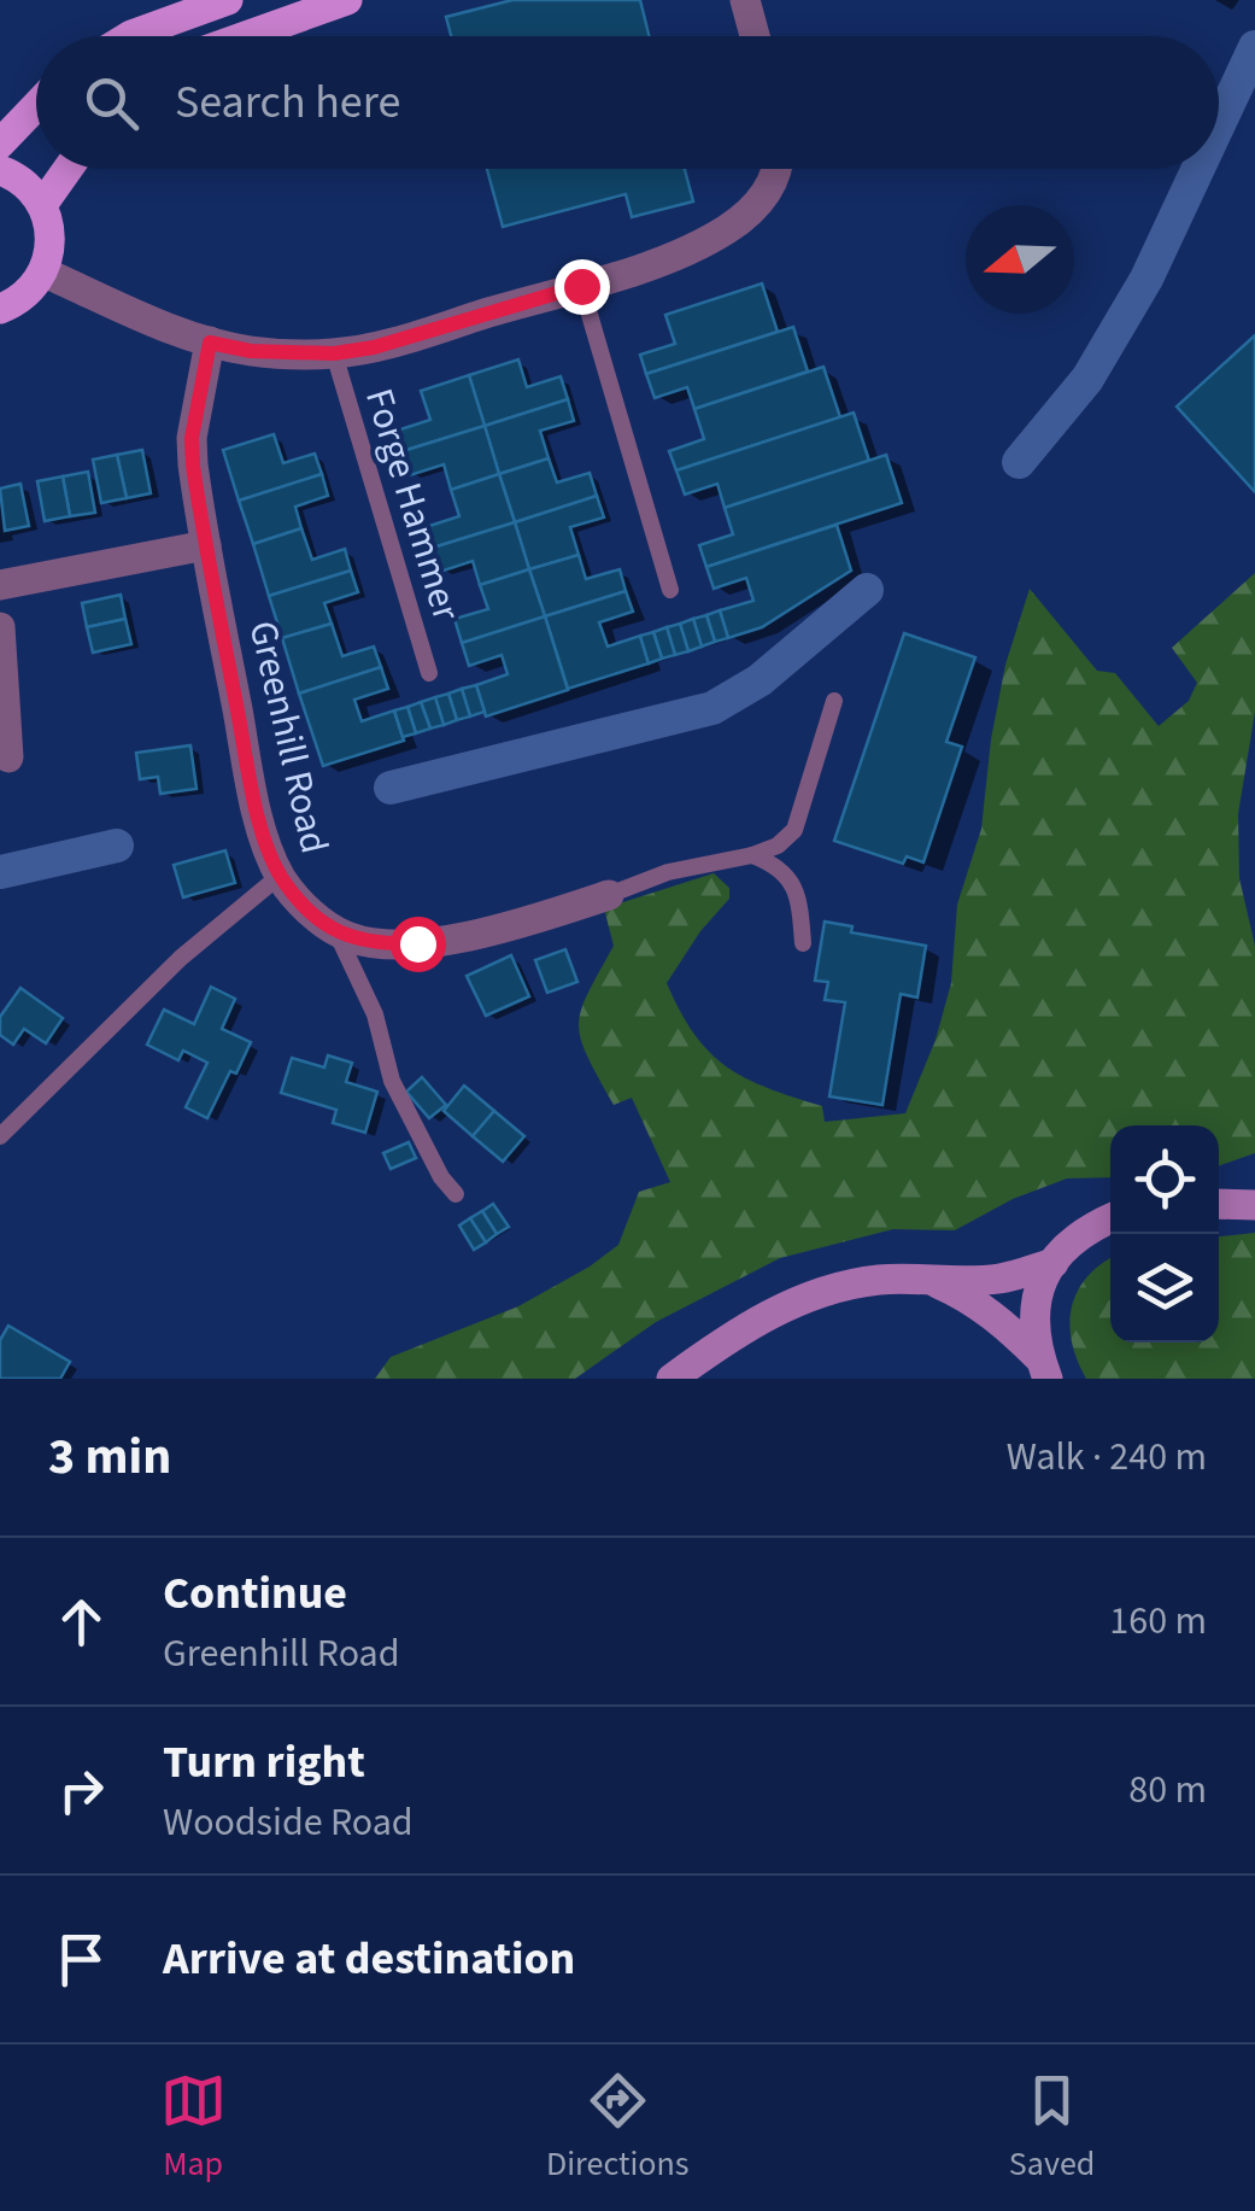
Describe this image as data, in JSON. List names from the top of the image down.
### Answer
{
  "streets": {
    "street": ["Greenhill Road"],
    "lane": ["Forge Hammer"]
  },
  "north": "left",
  "page": {
    "search": "Search here",
    "heading": ["3 min", "Walk · 240 m"],
    "list": [
      ["Continue", "Greenhill Road", "160 m"],
      ["Turn right", "Woodside Road", "80 m"],
      "Arrive at destination"
    ],
    "nav": ["Map", "Directions", "Saved"]
  }
}
